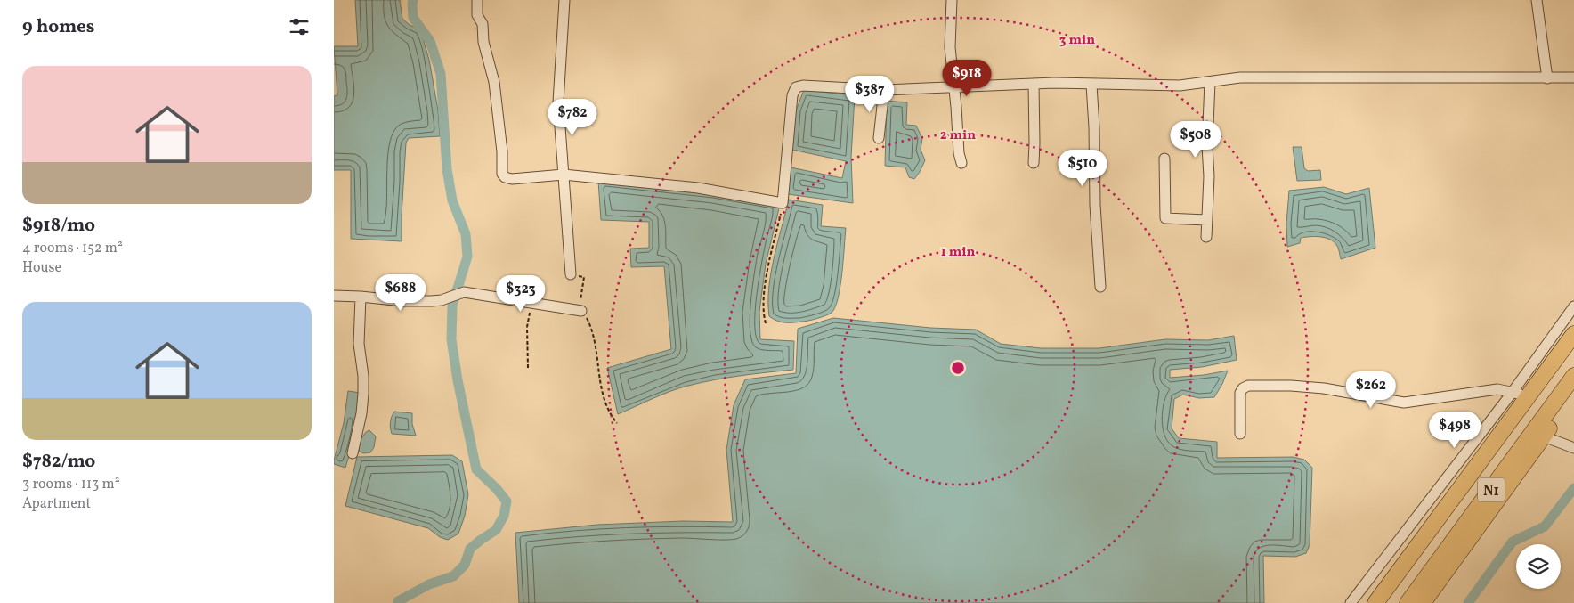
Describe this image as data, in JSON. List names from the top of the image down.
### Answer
{
  "streets": {
    "highway": ["N1"]
  },
  "page": {
    "heading": "9 homes",
    "list": [
      {
        "name": "$918/mo",
        "note": "4 rooms · 152 m² · House"
      },
      {
        "name": "$782/mo",
        "note": "3 rooms · 113 m² · Apartment"
      }
    ],
    "price": [
      "$918",
      "$387",
      "$782",
      "$508",
      "$510",
      "$688",
      "$323",
      "$262",
      "$498"
    ]
  },
  "rings": ["3 min", "2 min", "1 min"]
}
